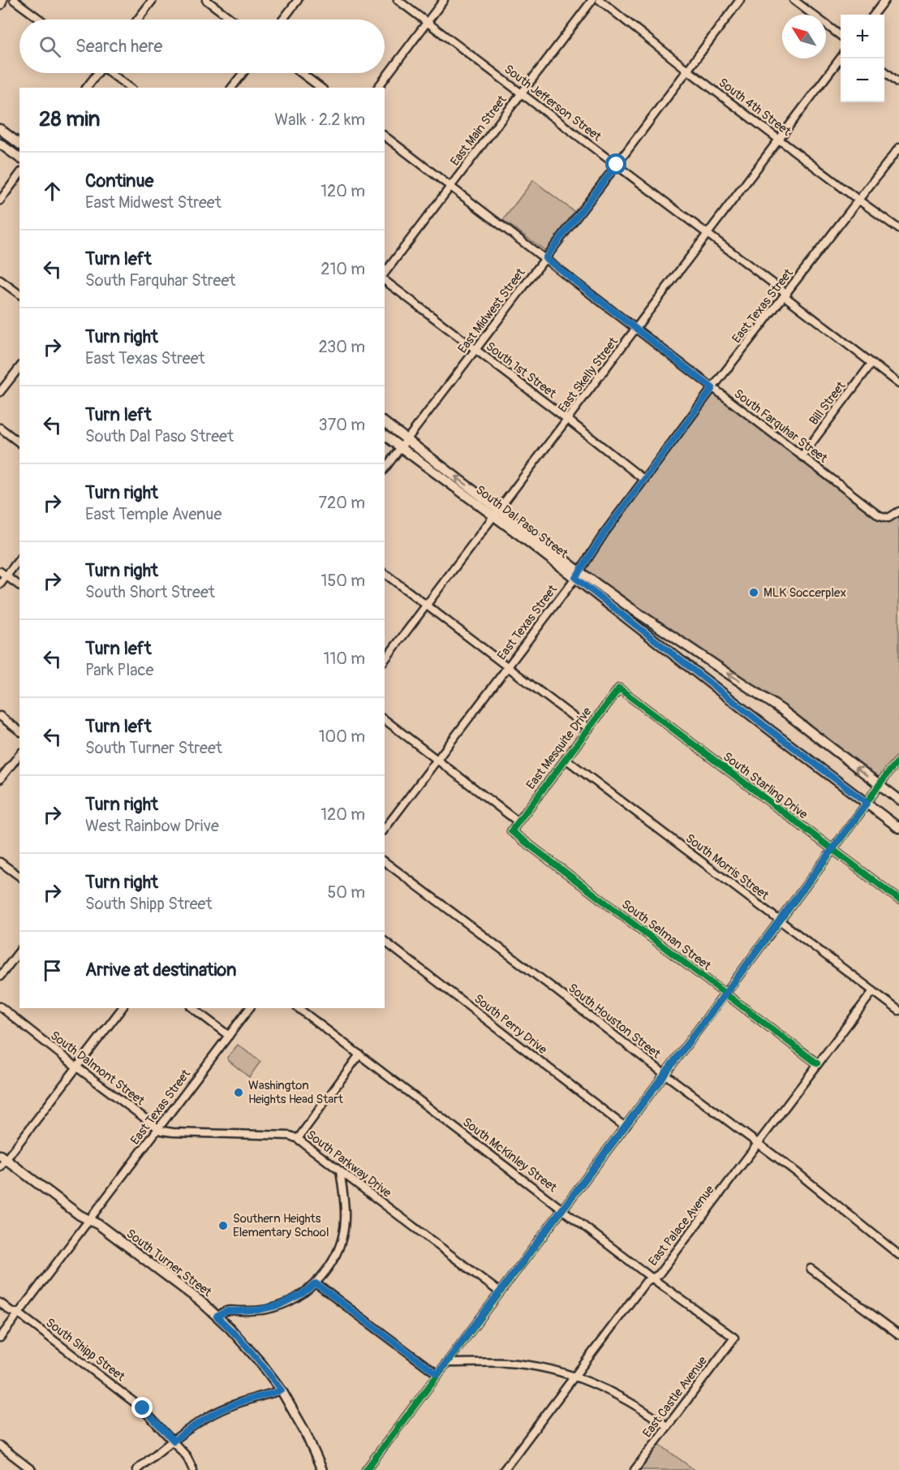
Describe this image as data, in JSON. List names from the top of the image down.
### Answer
{
  "streets": {
    "main road": ["South Dal Paso Street", "South Turner Street"],
    "street": [
      "South Jefferson Street",
      "South 4th Street",
      "East Main Street",
      "East Texas Street",
      "East Midwest Street",
      "South 1st Street",
      "East Skelly Street",
      "Bill Street",
      "South Farquhar Street",
      "East Mesquite Drive",
      "South Starling Drive",
      "South Morris Street",
      "South Selman Street",
      "South Houston Street",
      "South Perry Drive",
      "South Dalmont Street",
      "South McKinley Street",
      "South Parkway Drive",
      "East Palace Avenue",
      "South Shipp Street",
      "East Castle Avenue"
    ]
  },
  "crossings": [
    ["South Jefferson Street", "East Main Street"],
    ["South Jefferson Street", "East Texas Street"],
    ["South Jefferson Street", "East Midwest Street"],
    ["South Jefferson Street", "East Skelly Street"],
    ["South Jefferson Street", "Bill Street"],
    ["South 4th Street", "East Texas Street"],
    ["South 4th Street", "East Midwest Street"],
    ["South 4th Street", "East Skelly Street"],
    ["East Main Street", "South Farquhar Street"],
    ["East Texas Street", "South 1st Street"],
    ["East Texas Street", "South Farquhar Street"],
    ["East Texas Street", "South Dal Paso Street"],
    ["East Texas Street", "South Dalmont Street"],
    ["East Texas Street", "South Parkway Drive"],
    ["East Texas Street", "South Turner Street"],
    ["East Texas Street", "South Shipp Street"],
    ["East Midwest Street", "South 1st Street"],
    ["East Midwest Street", "South Farquhar Street"],
    ["East Midwest Street", "South Dal Paso Street"],
    ["South 1st Street", "East Skelly Street"],
    ["East Skelly Street", "South Farquhar Street"],
    ["East Skelly Street", "South Dal Paso Street"],
    ["Bill Street", "South Farquhar Street"],
    ["East Mesquite Drive", "South Starling Drive"],
    ["East Mesquite Drive", "South Morris Street"],
    ["East Mesquite Drive", "South Selman Street"],
    ["South Morris Street", "East Palace Avenue"],
    ["South Selman Street", "East Palace Avenue"],
    ["South Houston Street", "East Palace Avenue"],
    ["South Dalmont Street", "South Parkway Drive"],
    ["South McKinley Street", "East Palace Avenue"],
    ["South McKinley Street", "East Castle Avenue"]
  ],
  "places": ["MLK Soccerplex", "Washington Heights Head Start", "Southern Heights Elementary School"],
  "north": "top left",
  "page": {
    "map_buttons": ["+", "−"],
    "search": "Search here",
    "heading": ["28 min", "Walk · 2.2 km"],
    "list": [
      ["Continue", "East Midwest Street", "120 m"],
      ["Turn left", "South Farquhar Street", "210 m"],
      ["Turn right", "East Texas Street", "230 m"],
      ["Turn left", "South Dal Paso Street", "370 m"],
      ["Turn right", "East Temple Avenue", "720 m"],
      ["Turn right", "South Short Street", "150 m"],
      ["Turn left", "Park Place", "110 m"],
      ["Turn left", "South Turner Street", "100 m"],
      ["Turn right", "West Rainbow Drive", "120 m"],
      ["Turn right", "South Shipp Street", "50 m"],
      "Arrive at destination"
    ]
  }
}
